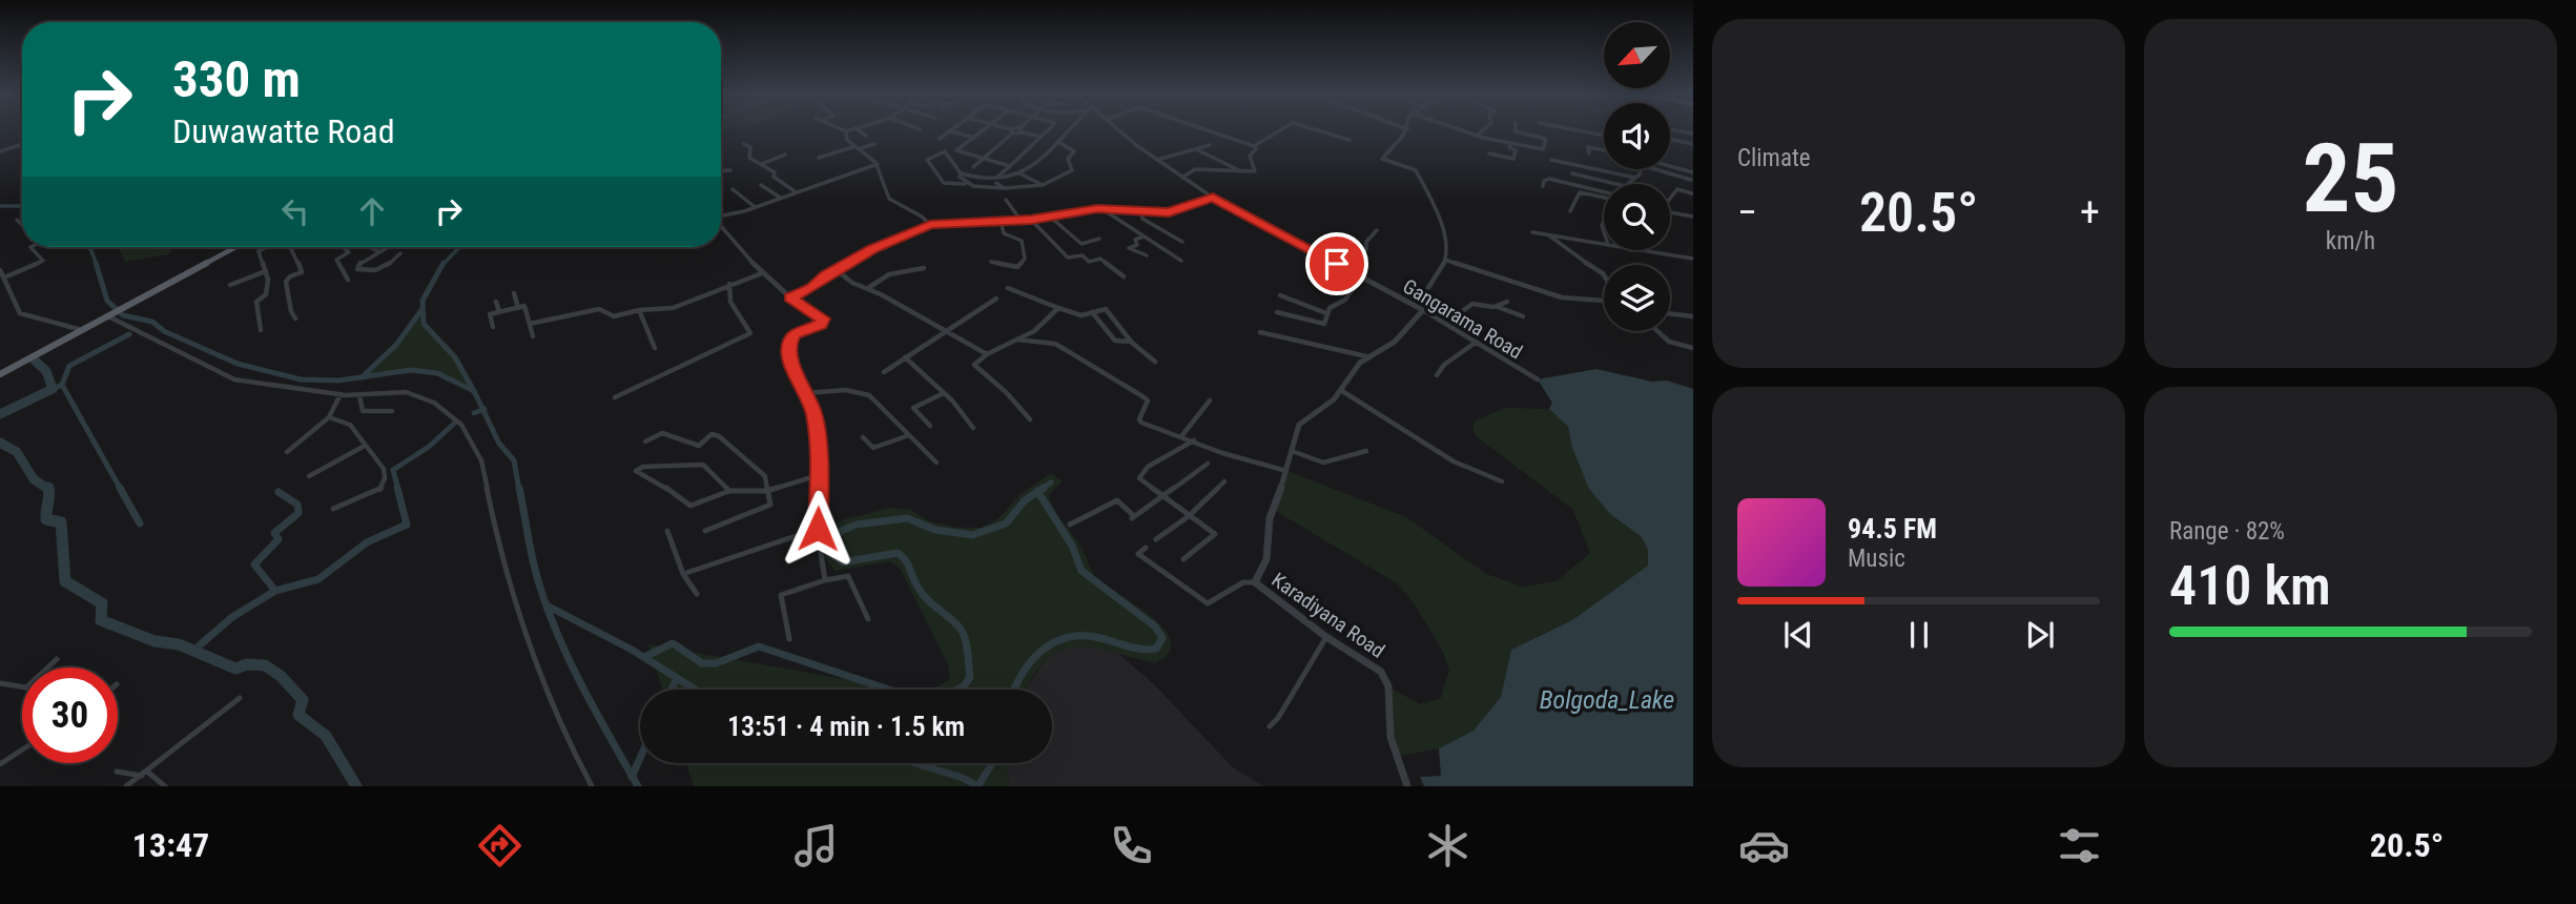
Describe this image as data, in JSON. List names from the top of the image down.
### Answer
{
  "streets": {
    "street": ["Gangarama Road", "Karadiyana Road"]
  },
  "crossings": [
    ["Gangarama Road", "Karadiyana Road"]
  ],
  "water": ["Bolgoda_Lake"],
  "north": "bottom left",
  "page": {
    "tile": [
      "Climate",
      ["25", "km/h"],
      ["Range · 82%", "410 km"]
    ],
    "turn": ["330 m", "Duwawatte Road"],
    "heat": ["−", "20.5°", "+"],
    "song": ["94.5 FM", "Music"],
    "limit": "30",
    "trip": "13:51 · 4 min · 1.5 km",
    "tabs": ["13:47", "20.5°"]
  }
}
